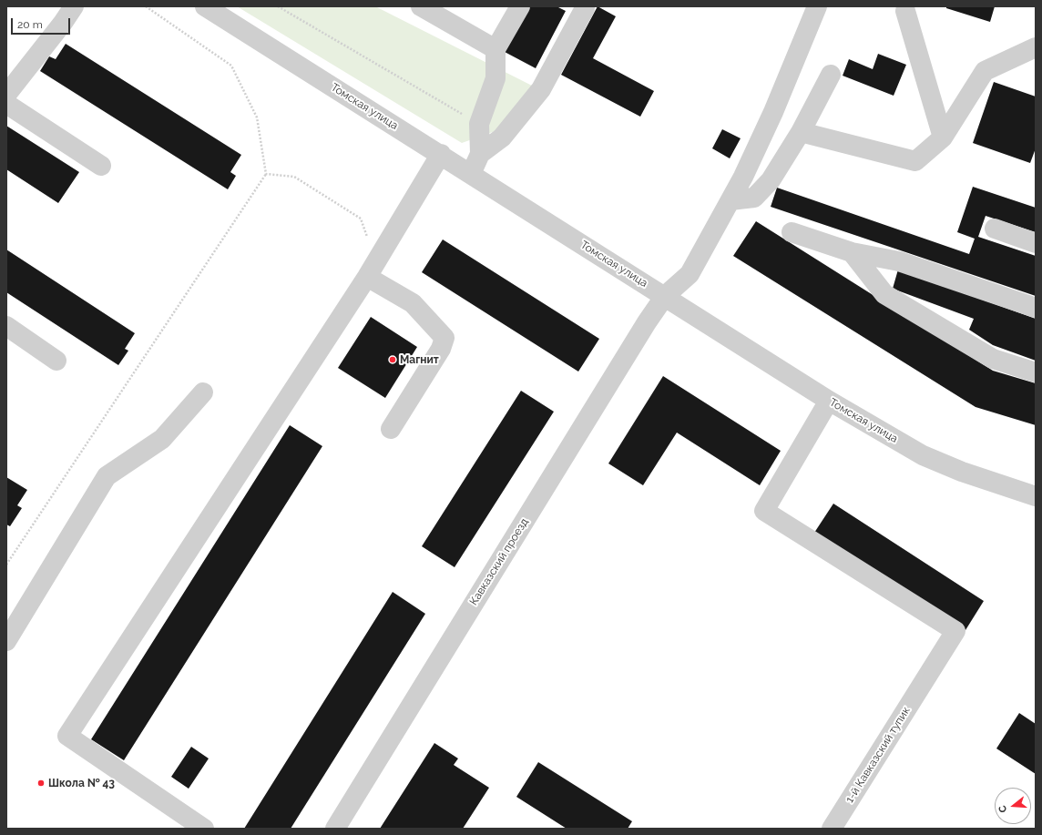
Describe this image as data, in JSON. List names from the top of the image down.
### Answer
{
  "streets": {
    "street": ["Томская улица", "Кавказский проезд", "1-й Кавказский тупик"]
  },
  "crossings": [
    ["Томская улица", "Кавказский проезд"],
    ["Томская улица", "1-й Кавказский тупик"]
  ],
  "places": ["Магнит", "Школа № 43"],
  "scale_bar": "20 m",
  "north": "left"
}
